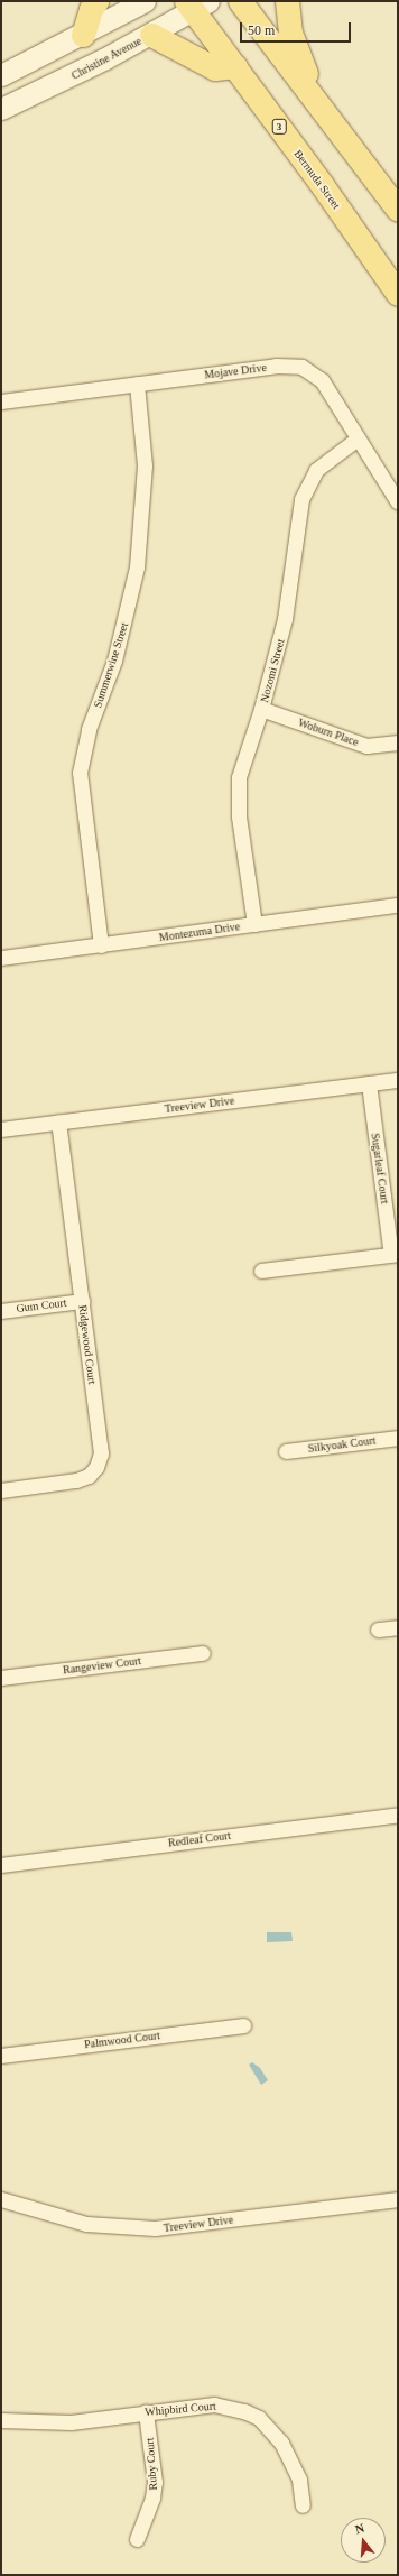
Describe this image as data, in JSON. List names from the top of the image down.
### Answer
{
  "streets": {
    "main road": ["Christine Avenue", "3", "Bermuda Street"],
    "street": [
      "Mojave Drive",
      "Summerwine Street",
      "Nozomi Street",
      "Woburn Place",
      "Montezuma Drive",
      "Treeview Drive",
      "Sugarleaf Court",
      "Gum Court",
      "Ridgewood Court",
      "Silkyoak Court",
      "Rangeview Court",
      "Redleaf Court",
      "Palmwood Court",
      "Whipbird Court",
      "Ruby Court"
    ]
  },
  "crossings": [
    ["Christine Avenue", "Bermuda Street"],
    ["Mojave Drive", "Summerwine Street"],
    ["Mojave Drive", "Nozomi Street"],
    ["Summerwine Street", "Montezuma Drive"],
    ["Nozomi Street", "Woburn Place"],
    ["Nozomi Street", "Montezuma Drive"],
    ["Treeview Drive", "Sugarleaf Court"],
    ["Treeview Drive", "Ridgewood Court"],
    ["Gum Court", "Ridgewood Court"],
    ["Whipbird Court", "Ruby Court"]
  ],
  "scale_bar": "50 m",
  "north": "top"
}
